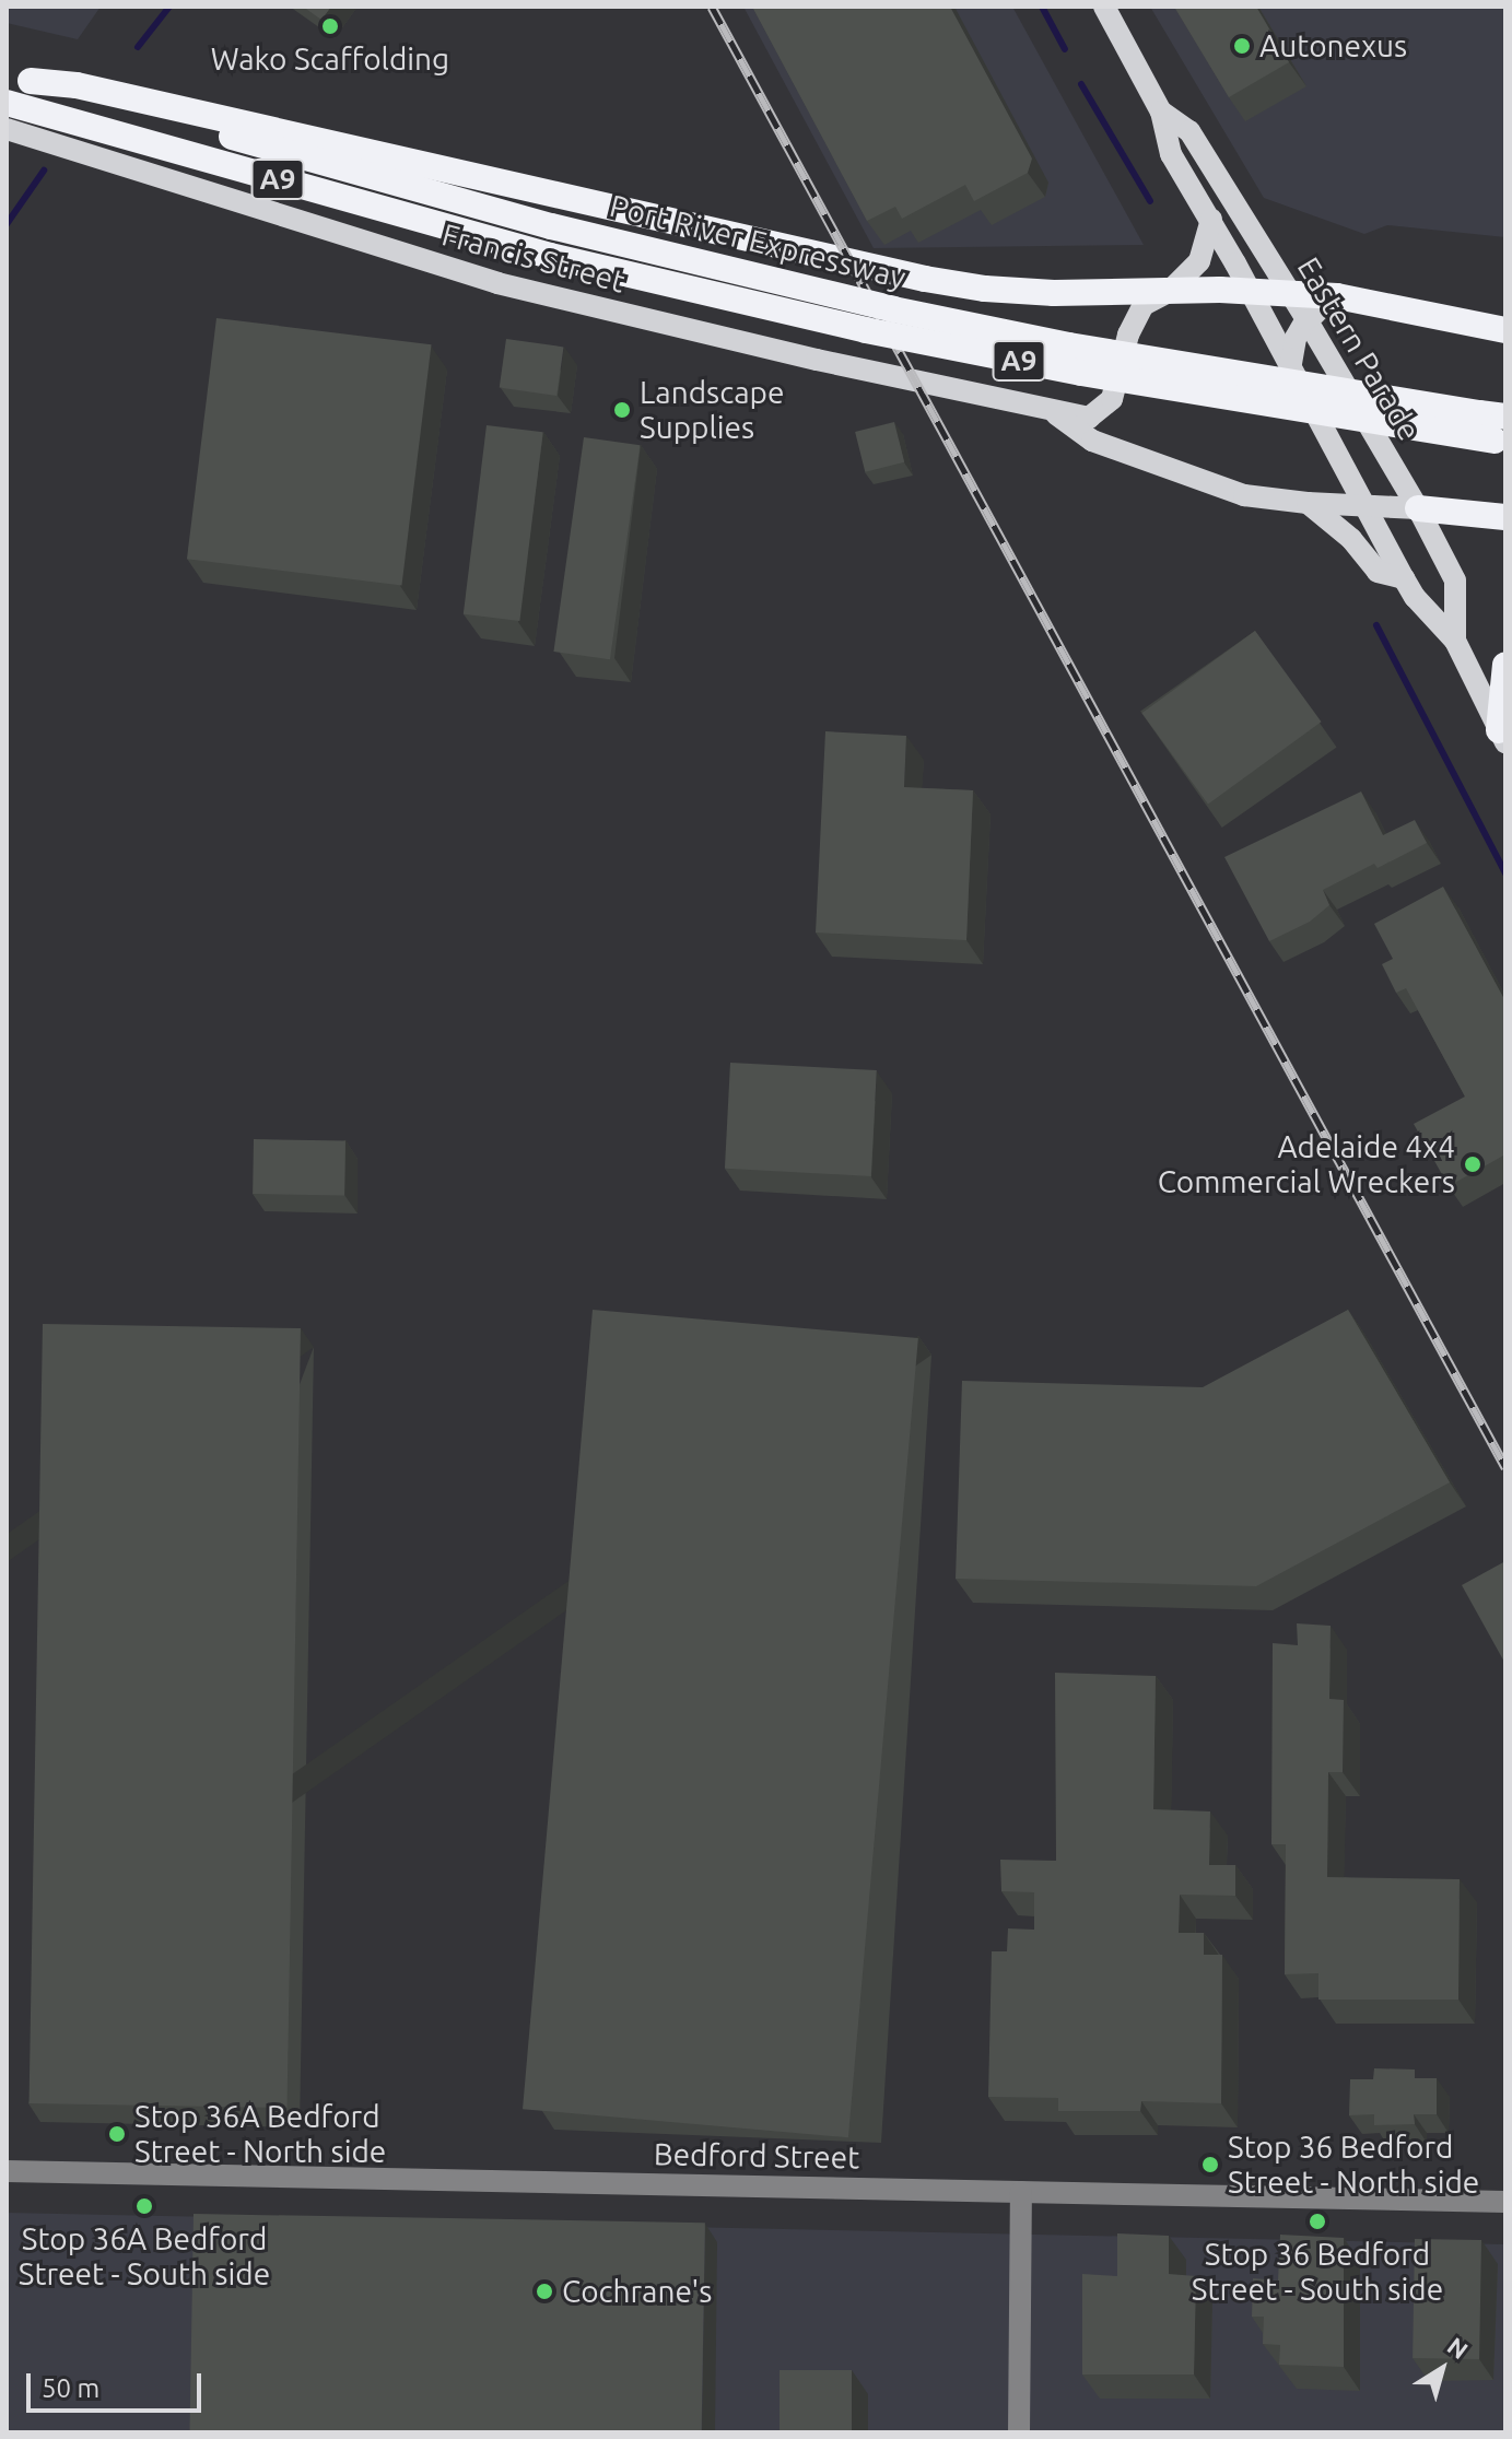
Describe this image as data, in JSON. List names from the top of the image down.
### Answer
{
  "streets": {
    "highway": ["A9", "Port River Expressway"],
    "main road": ["Francis Street", "Eastern Parade"],
    "street": ["Bedford Street"]
  },
  "places": [
    "Wako Scaffolding",
    "Autonexus",
    "Landscape Supplies",
    "Adelaide 4x4 Commercial Wreckers",
    "Stop 36A Bedford Street - North side",
    "Stop 36 Bedford Street - North side",
    "Stop 36A Bedford Street - South side",
    "Stop 36 Bedford Street - South side",
    "Cochrane's"
  ],
  "scale_bar": "50 m",
  "north": "top right"
}
